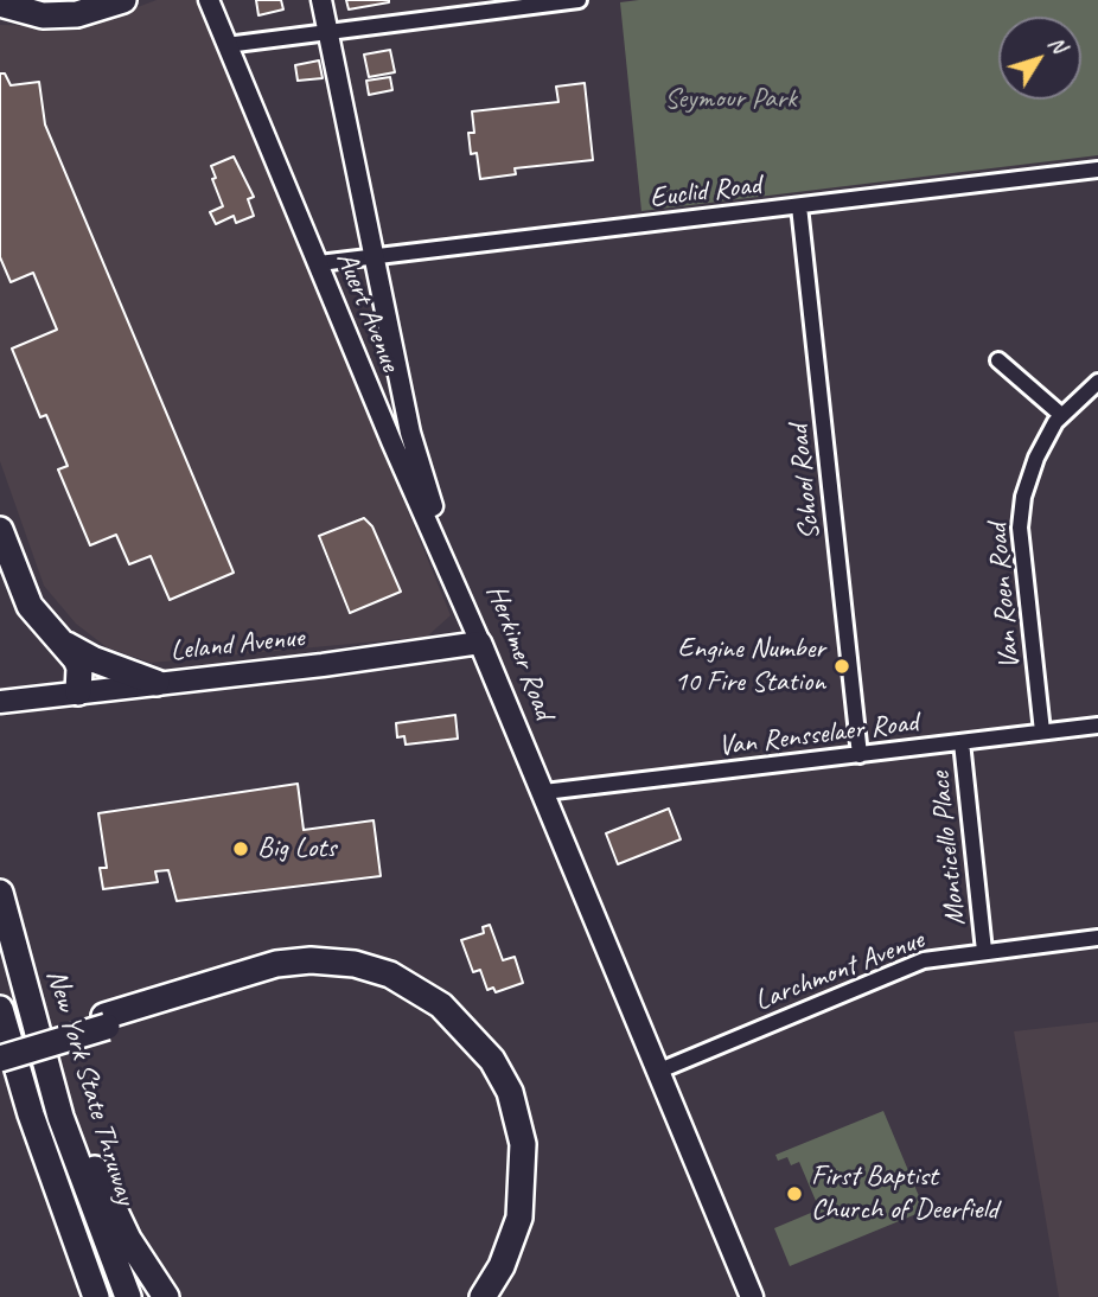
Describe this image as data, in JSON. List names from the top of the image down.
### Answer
{
  "streets": {
    "highway": ["New York State Thruway"],
    "main road": ["Auert Avenue", "Leland Avenue", "Herkimer Road"],
    "street": [
      "Euclid Road",
      "School Road",
      "Van Roen Road",
      "Van Rensselaer Road",
      "Monticello Place",
      "Larchmont Avenue"
    ]
  },
  "crossings": [
    ["Euclid Road", "Auert Avenue"],
    ["Euclid Road", "School Road"],
    ["Euclid Road", "Herkimer Road"],
    ["Auert Avenue", "Leland Avenue"],
    ["Auert Avenue", "Herkimer Road"],
    ["School Road", "Van Rensselaer Road"],
    ["Van Roen Road", "Van Rensselaer Road"],
    ["Leland Avenue", "Herkimer Road"],
    ["Herkimer Road", "Van Rensselaer Road"],
    ["Herkimer Road", "Larchmont Avenue"],
    ["Van Rensselaer Road", "Monticello Place"],
    ["Monticello Place", "Larchmont Avenue"]
  ],
  "parks": ["Seymour Park"],
  "places": ["Engine Number 10 Fire Station", "Big Lots", "First Baptist Church of Deerfield"],
  "north": "top right"
}
